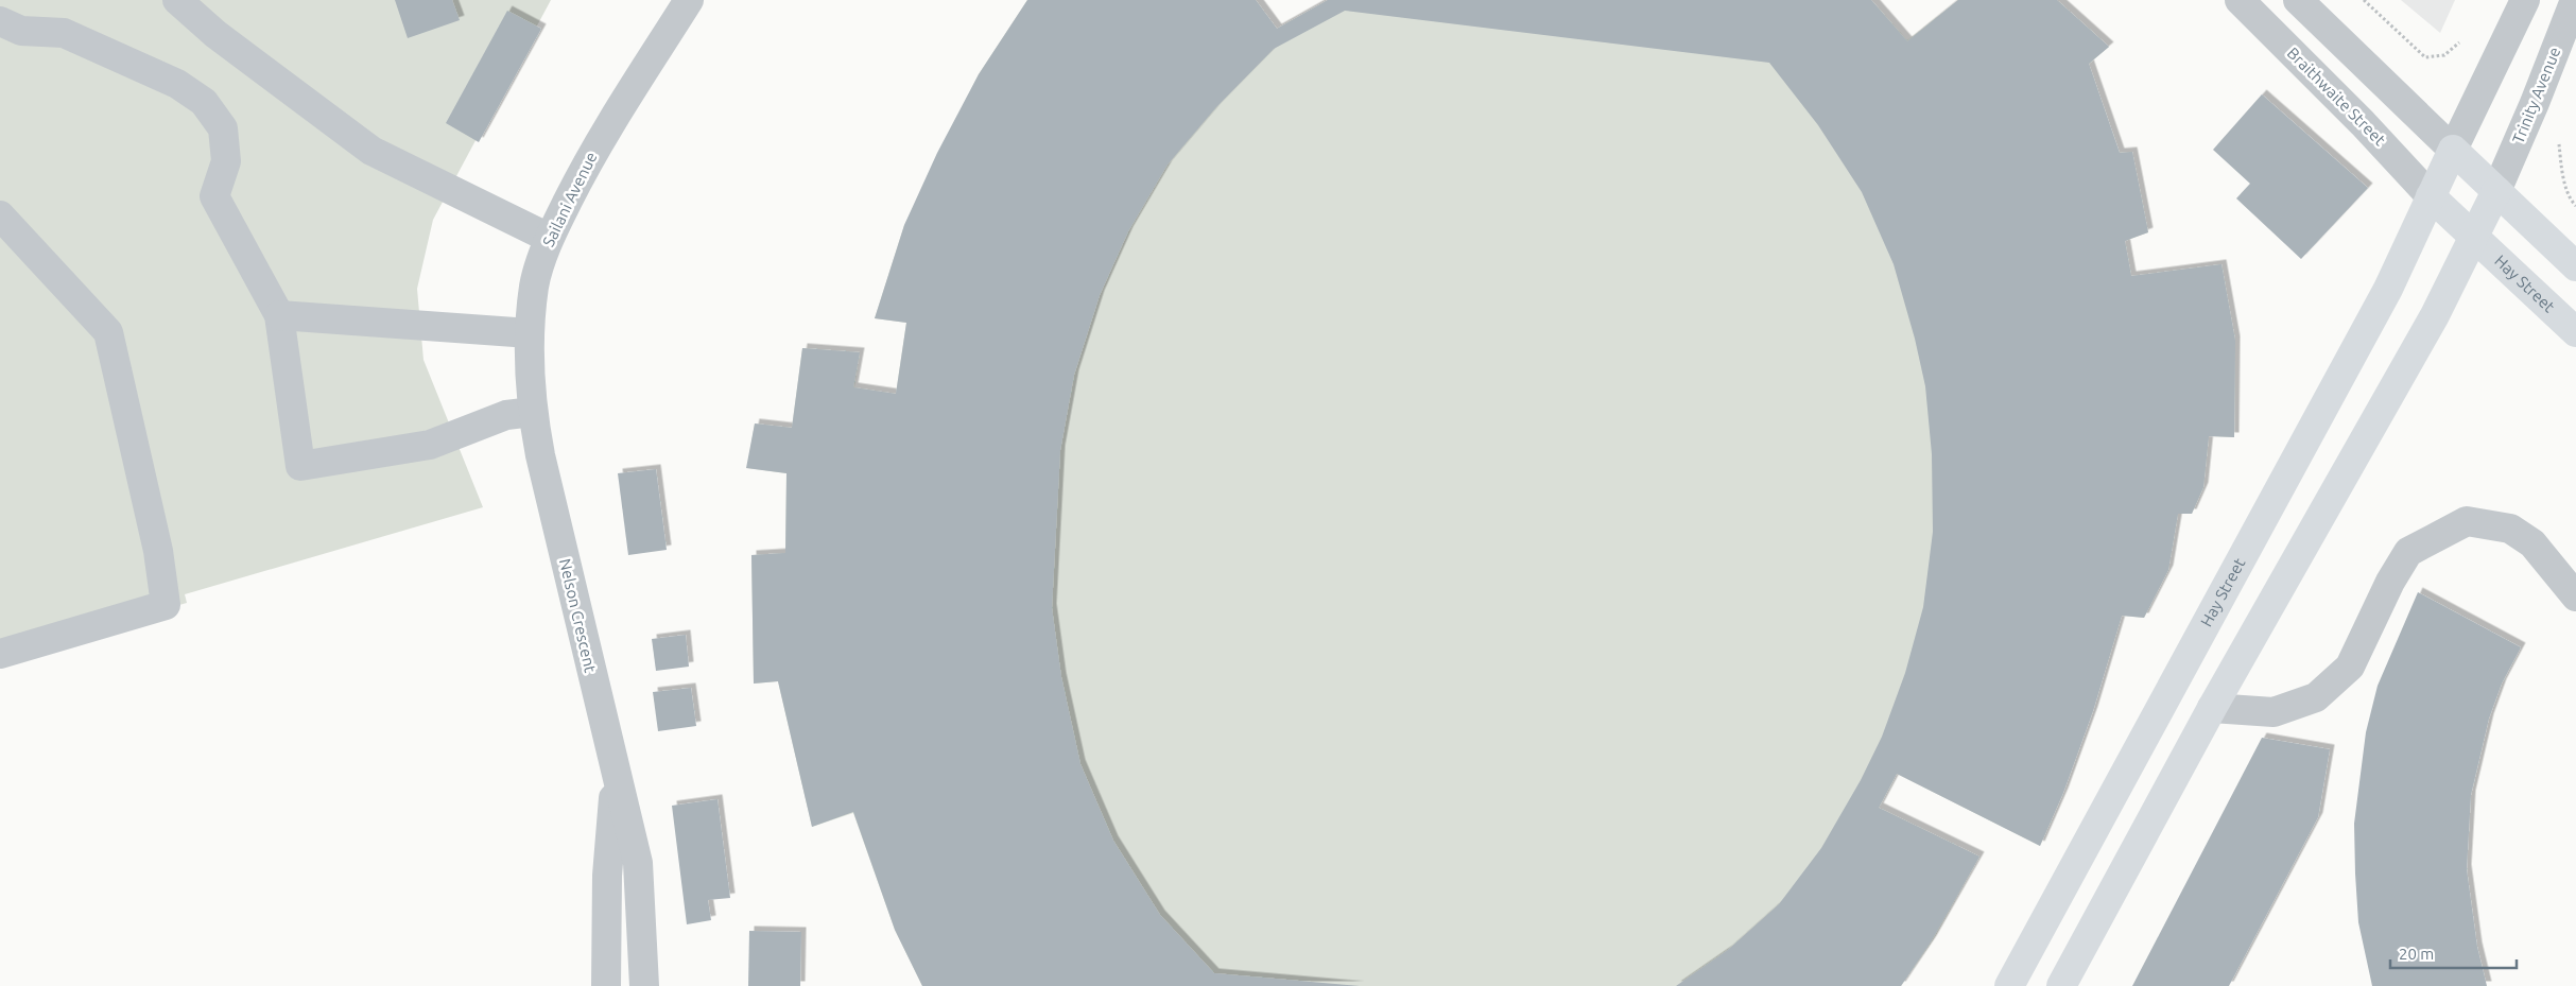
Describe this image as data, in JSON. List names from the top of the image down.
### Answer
{
  "streets": {
    "main road": ["Hay Street"],
    "street": [
      "Trinity Avenue",
      "Braithwaite Street",
      "Sailani Avenue",
      "Nelson Crescent"
    ]
  },
  "crossings": [
    ["Braithwaite Street", "Hay Street"],
    ["Sailani Avenue", "Nelson Crescent"]
  ],
  "scale_bar": "20 m"
}
